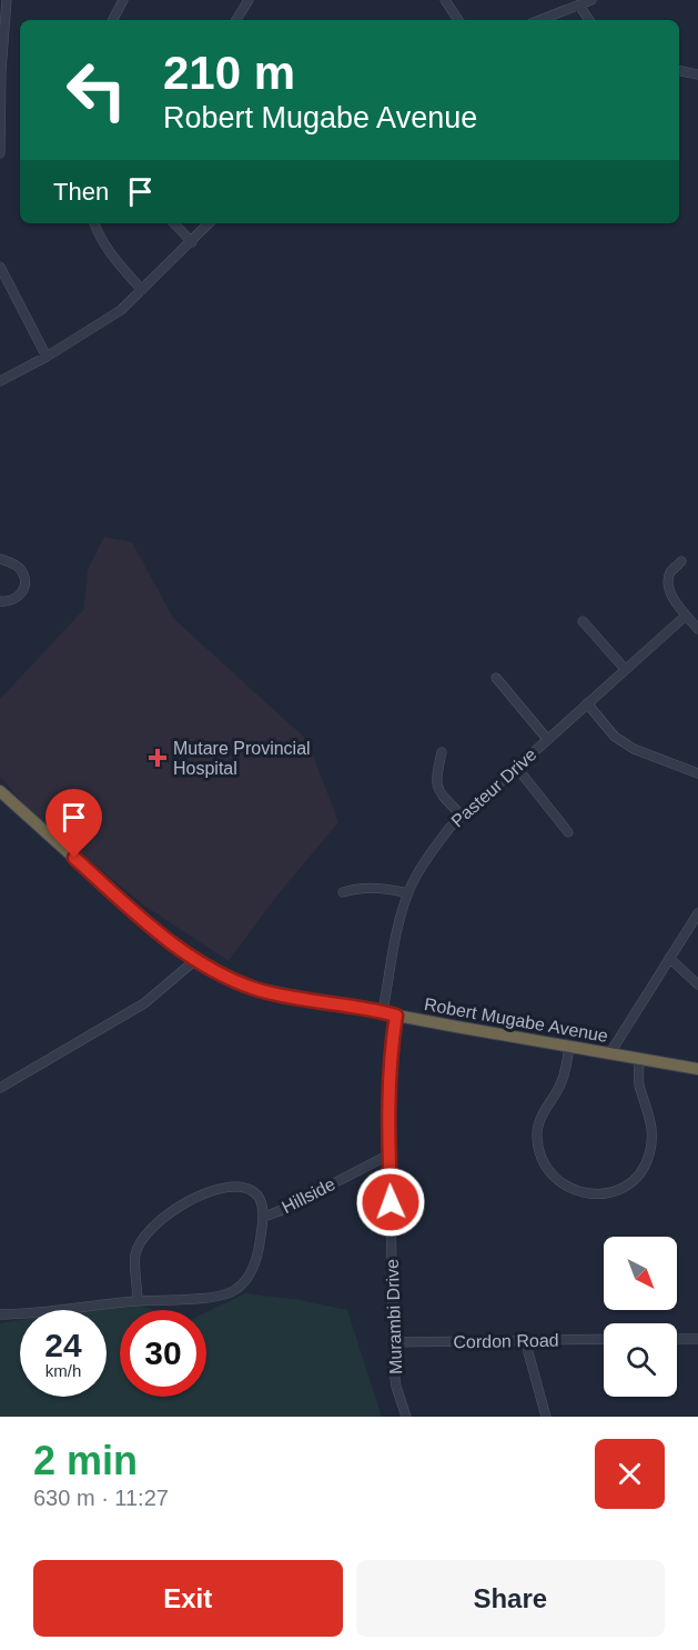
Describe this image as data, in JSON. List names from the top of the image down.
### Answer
{
  "streets": {
    "highway": ["Robert Mugabe Avenue"],
    "street": [
      "Pasteur Drive",
      "Hillside",
      "Murambi Drive",
      "Cordon Road"
    ]
  },
  "crossings": [
    ["Pasteur Drive", "Robert Mugabe Avenue"],
    ["Robert Mugabe Avenue", "Murambi Drive"],
    ["Hillside", "Murambi Drive"],
    ["Murambi Drive", "Cordon Road"]
  ],
  "places": {
    "health": ["Mutare Provincial Hospital"]
  },
  "north": "bottom right",
  "page": {
    "turn": ["210 m", "Robert Mugabe Avenue"],
    "then": "Then",
    "speed": "24 km/h",
    "limit": "30",
    "heading": ["2 min", "630 m · 11:27"],
    "buttons": ["Exit", "Share"]
  }
}
